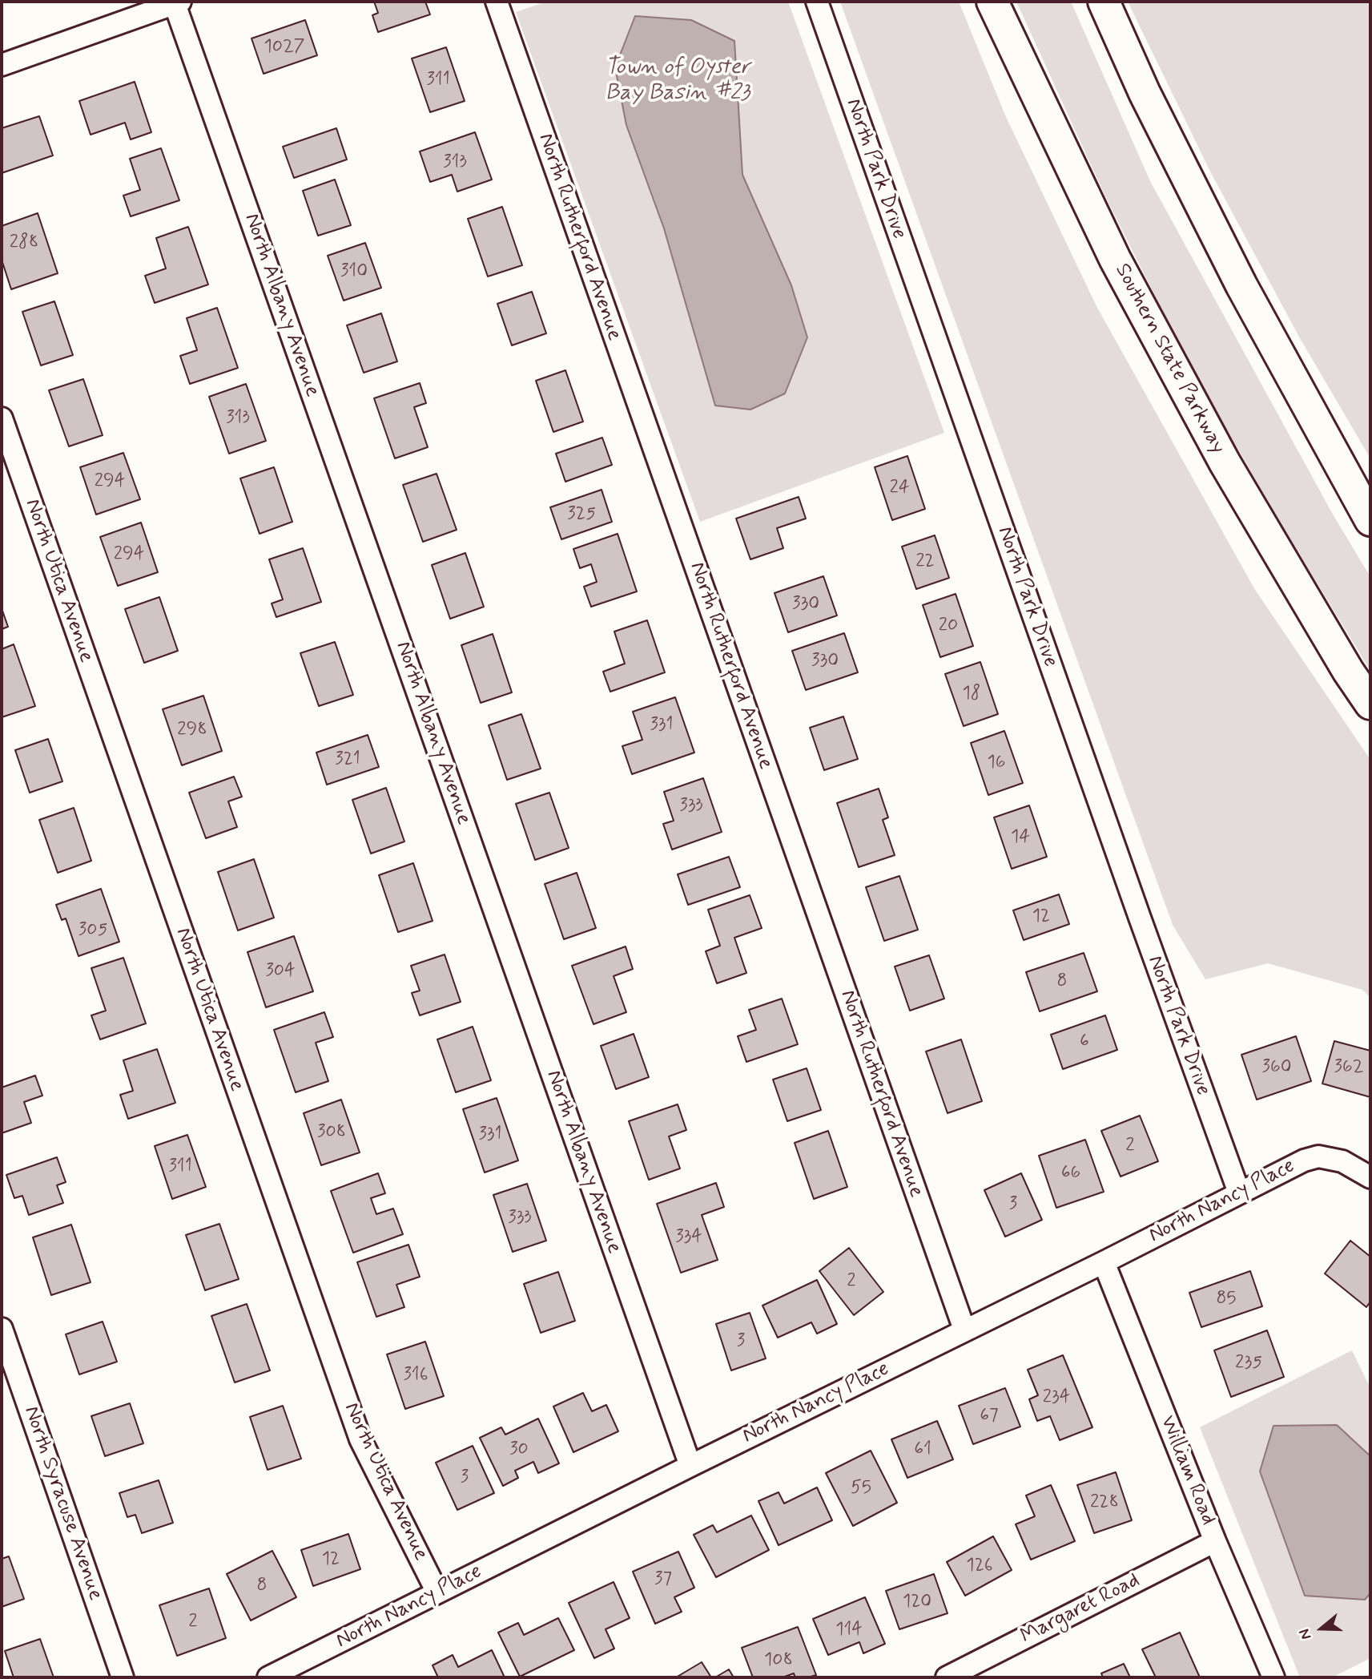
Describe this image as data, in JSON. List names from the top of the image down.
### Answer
{
  "streets": {
    "highway": ["Southern State Parkway"],
    "street": [
      "North Park Drive",
      "North Rutherford Avenue",
      "North Albany Avenue",
      "North Utica Avenue",
      "North Nancy Place",
      "William Road",
      "North Syracuse Avenue",
      "Margaret Road"
    ]
  },
  "crossings": [
    ["North Park Drive", "North Nancy Place"],
    ["North Rutherford Avenue", "North Nancy Place"],
    ["North Albany Avenue", "North Nancy Place"],
    ["North Utica Avenue", "North Nancy Place"],
    ["North Nancy Place", "William Road"],
    ["William Road", "Margaret Road"]
  ],
  "water": ["Town of Oyster Bay Basin #23"],
  "house_numbers": [
    "1027",
    "311",
    "313",
    "288",
    "310",
    "313",
    "294",
    "24",
    "325",
    "294",
    "22",
    "330",
    "20",
    "330",
    "18",
    "331",
    "298",
    "321",
    "16",
    "333",
    "14",
    "12",
    "305",
    "304",
    "8",
    "6",
    "360",
    "362",
    "308",
    "331",
    "2",
    "311",
    "66",
    "3",
    "333",
    "334",
    "2",
    "85",
    "3",
    "235",
    "316",
    "234",
    "67",
    "30",
    "61",
    "3",
    "55",
    "228",
    "12",
    "126",
    "37",
    "8",
    "120",
    "2",
    "114",
    "108"
  ],
  "north": "left"
}
